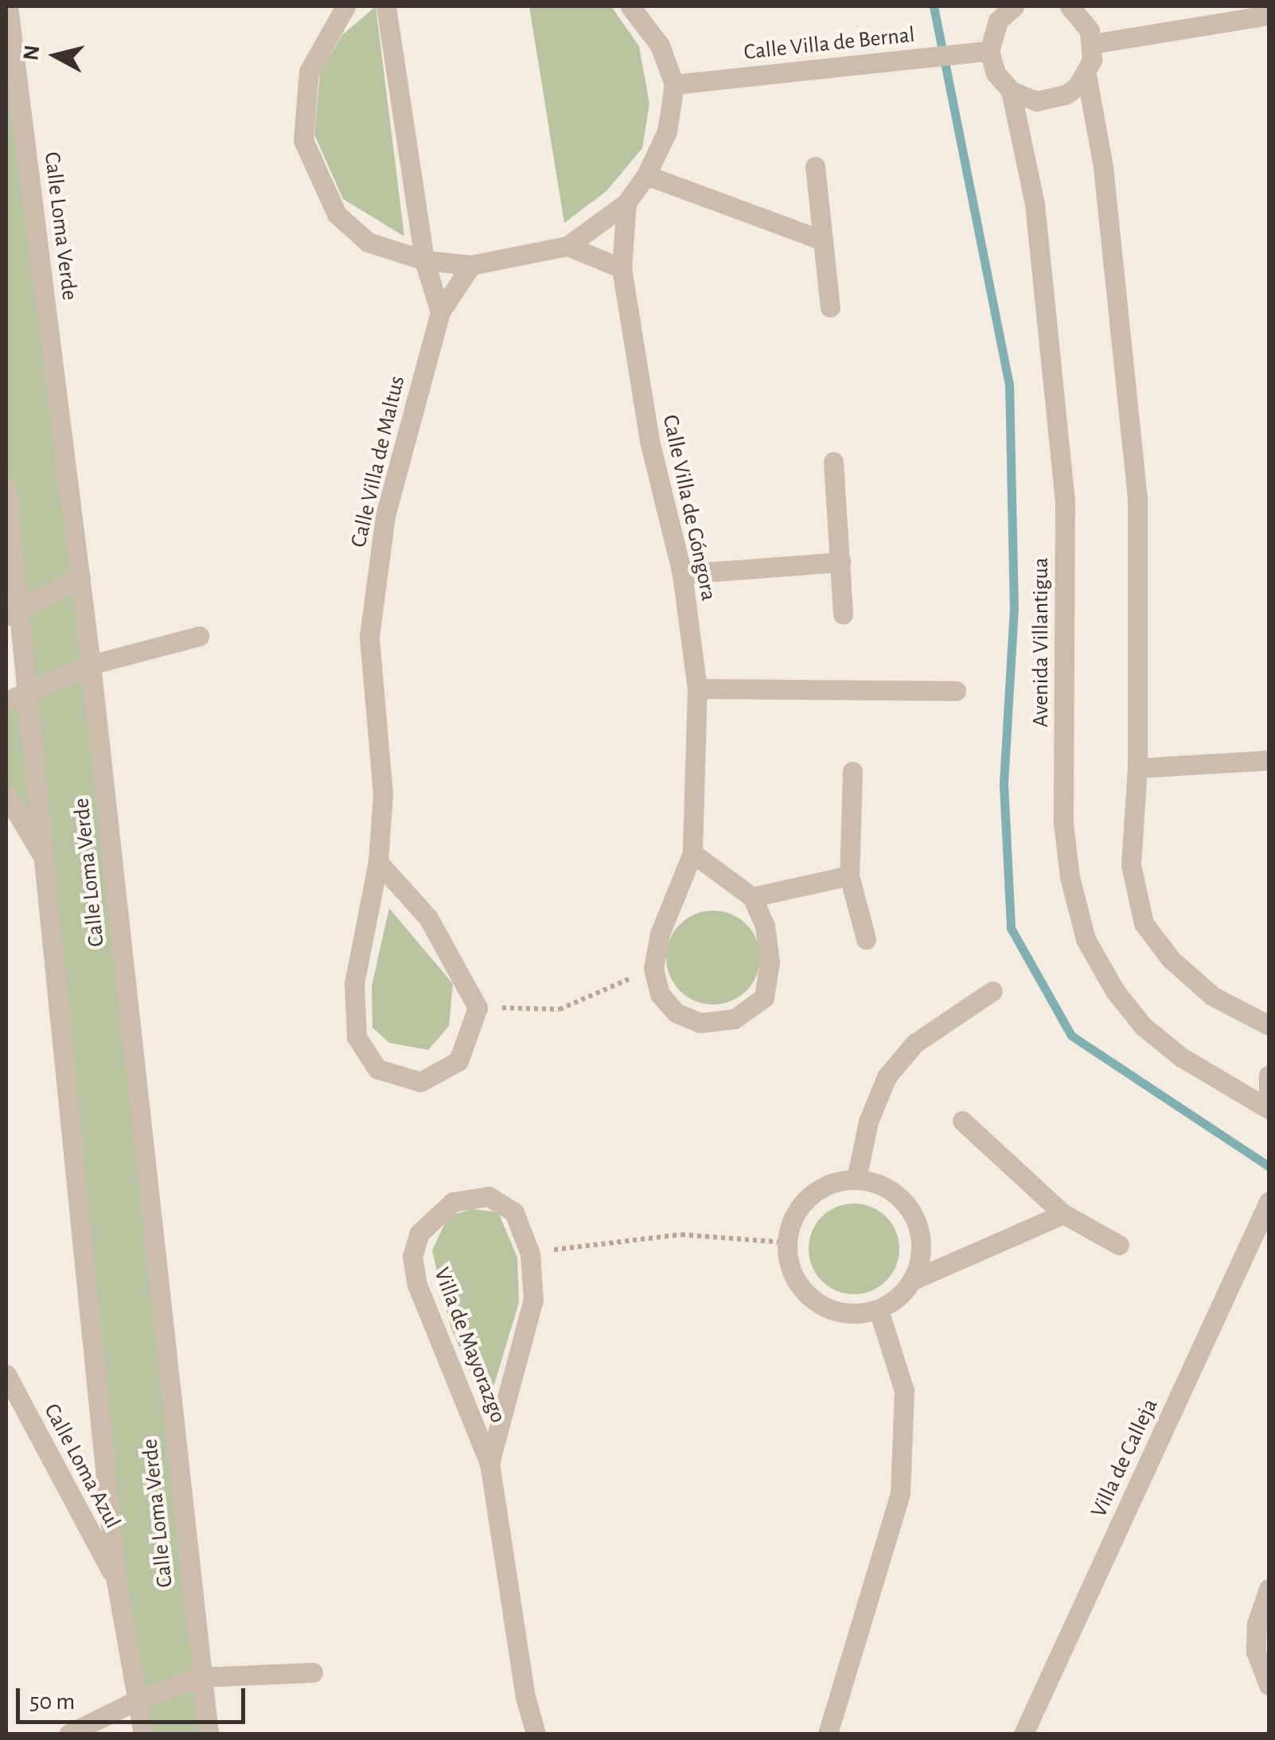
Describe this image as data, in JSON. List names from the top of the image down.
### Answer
{
  "streets": {
    "street": [
      "Calle Villa de Bernal",
      "Calle Loma Verde",
      "Calle Villa de Maltus",
      "Calle Villa de Góngora",
      "Avenida Villantigua",
      "Villa de Mayorazgo",
      "Villa de Calleja",
      "Calle Loma Azul"
    ]
  },
  "crossings": [
    ["Calle Villa de Bernal", "Avenida Villantigua"],
    ["Calle Loma Verde", "Calle Loma Azul"]
  ],
  "scale_bar": "50 m",
  "north": "left"
}
